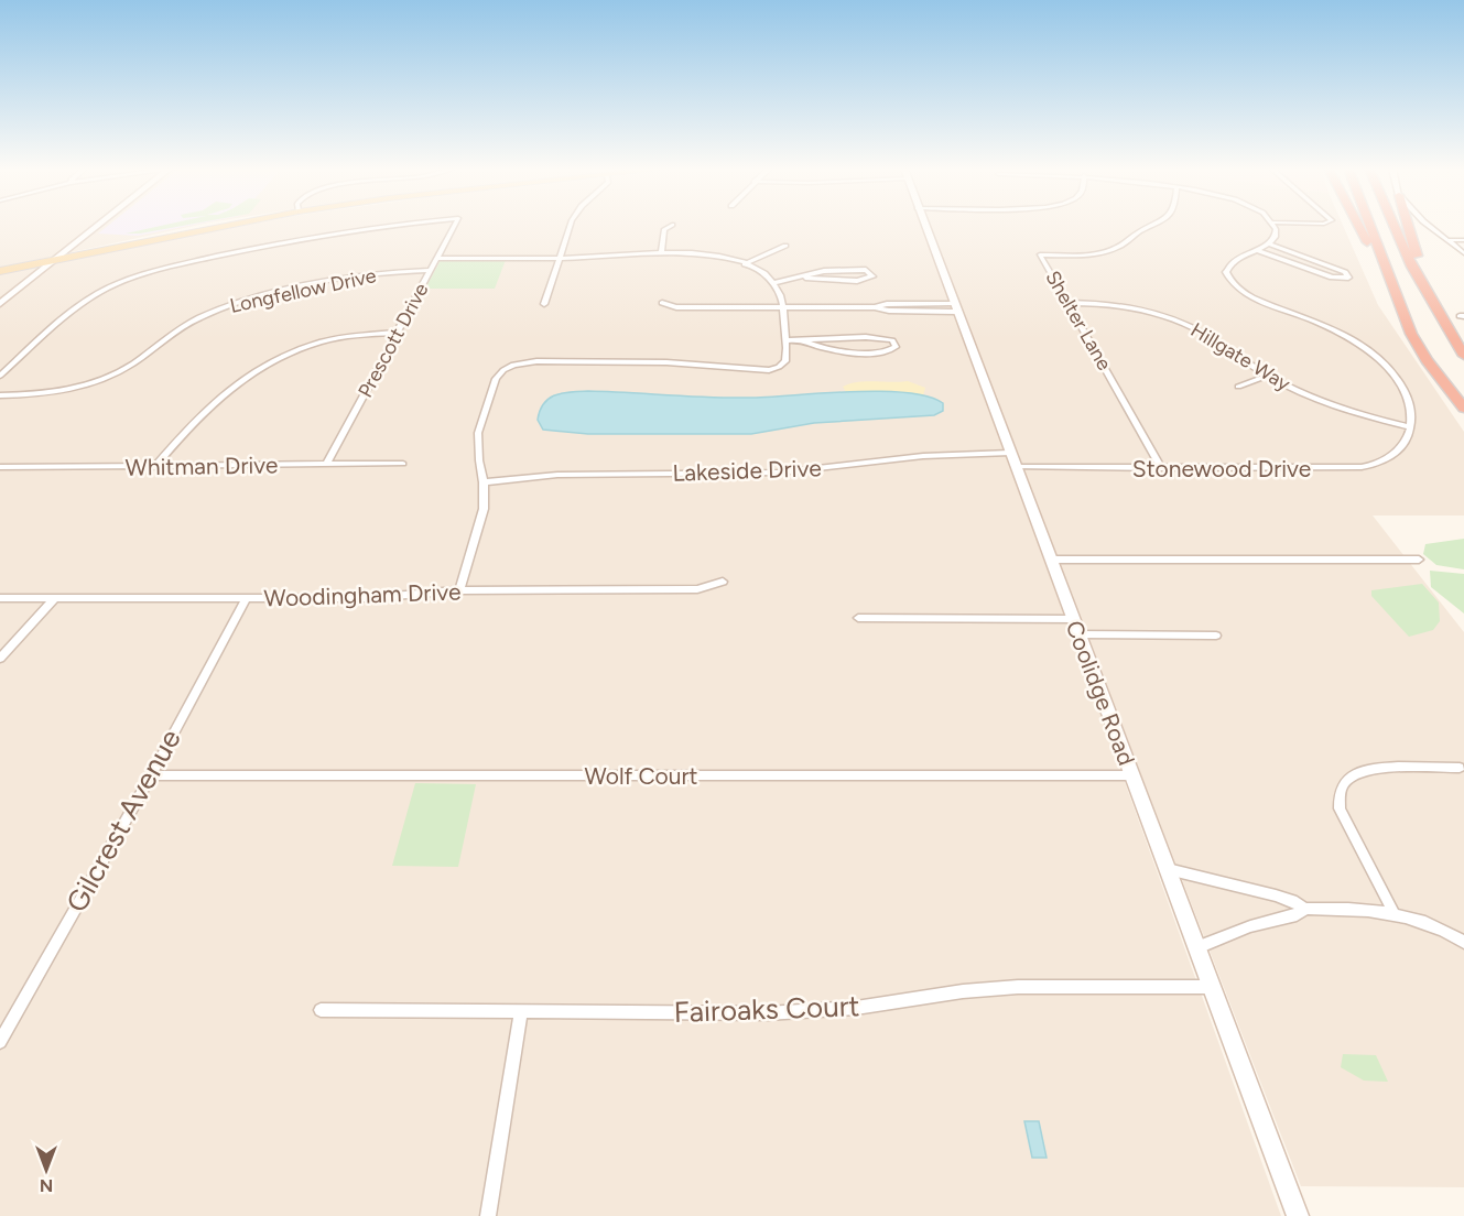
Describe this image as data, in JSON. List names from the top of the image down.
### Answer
{
  "streets": {
    "street": [
      "Longfellow Drive",
      "Shelter Lane",
      "Prescott Drive",
      "Hillgate Way",
      "Whitman Drive",
      "Stonewood Drive",
      "Lakeside Drive",
      "Woodingham Drive",
      "Coolidge Road",
      "Wolf Court",
      "Gilcrest Avenue",
      "Fairoaks Court"
    ]
  },
  "crossings": [
    ["Longfellow Drive", "Prescott Drive"],
    ["Shelter Lane", "Hillgate Way"],
    ["Shelter Lane", "Stonewood Drive"],
    ["Prescott Drive", "Whitman Drive"],
    ["Hillgate Way", "Stonewood Drive"],
    ["Stonewood Drive", "Coolidge Road"],
    ["Lakeside Drive", "Coolidge Road"],
    ["Woodingham Drive", "Gilcrest Avenue"],
    ["Coolidge Road", "Wolf Court"],
    ["Coolidge Road", "Fairoaks Court"],
    ["Wolf Court", "Gilcrest Avenue"]
  ],
  "north": "bottom"
}
